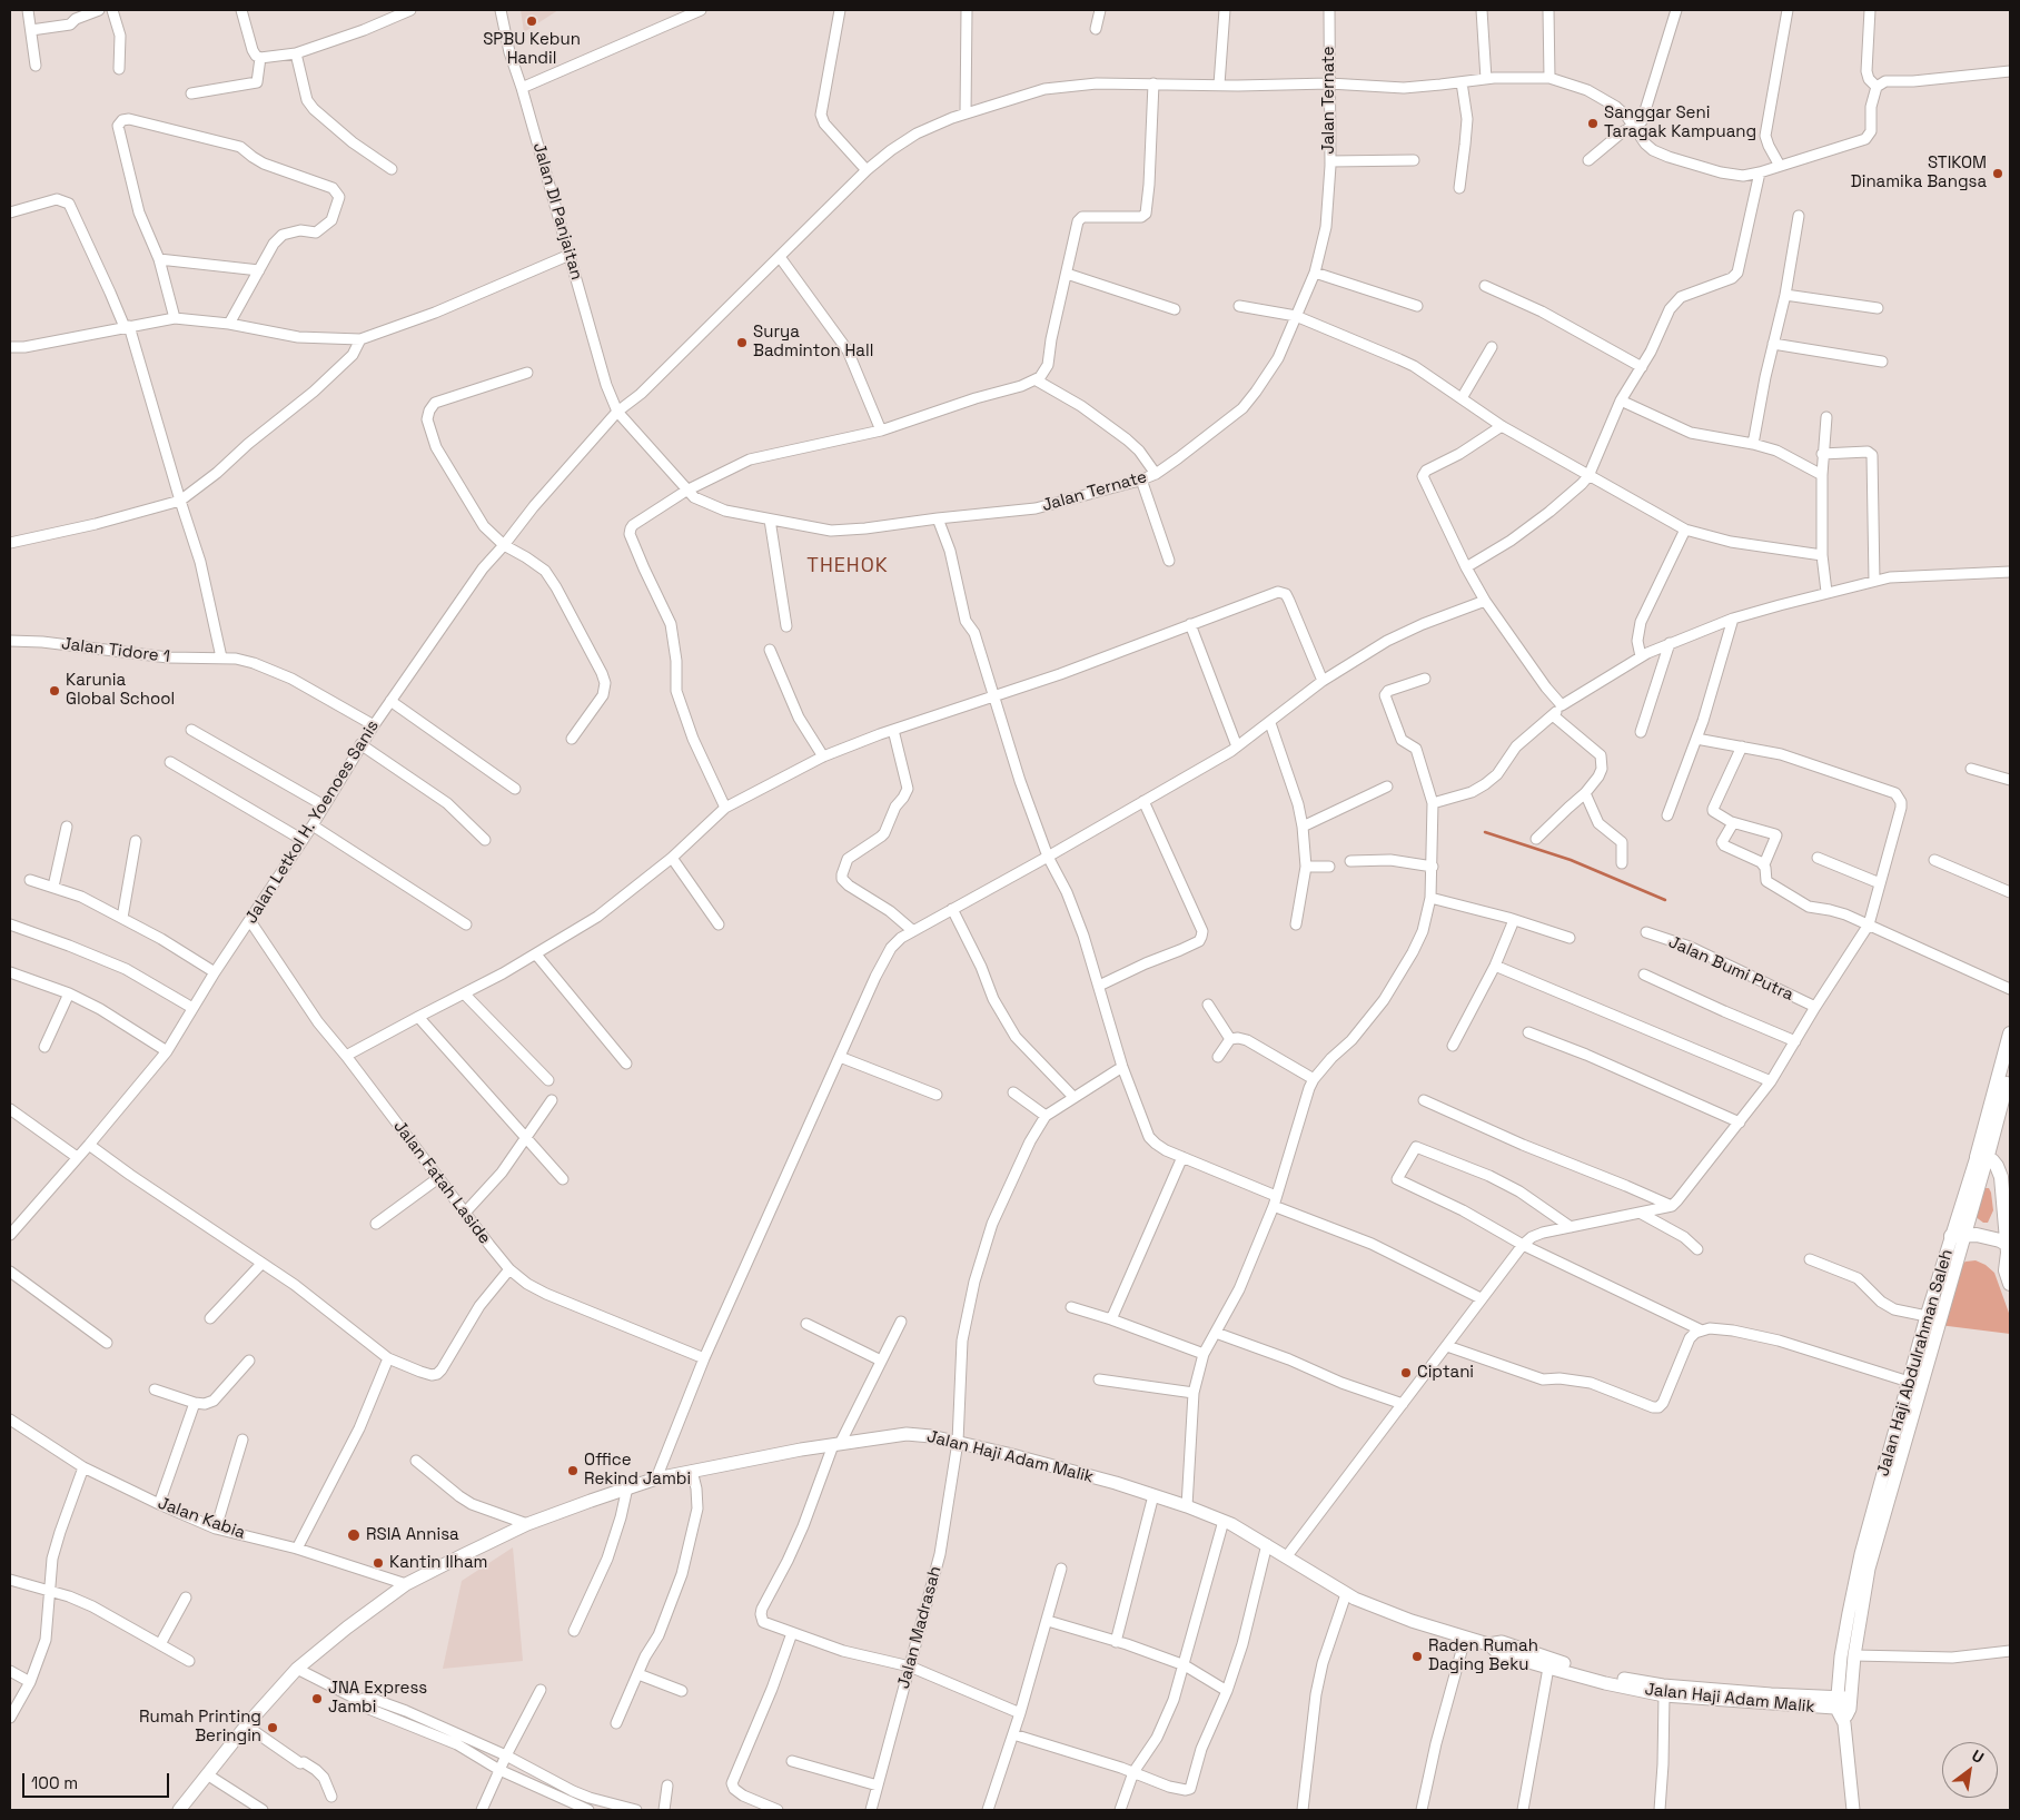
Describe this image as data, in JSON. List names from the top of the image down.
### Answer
{
  "streets": {
    "highway": ["Jalan Haji Abdulrahman Saleh"],
    "main road": ["Jalan Haji Adam Malik"],
    "street": [
      "Jalan Ternate",
      "Jalan DI Panjaitan",
      "Jalan Tidore 1",
      "Jalan Letkol H. Yoenoes Sanis",
      "Jalan Bumi Putra",
      "Jalan Fatah Laside",
      "Jalan Kabia",
      "Jalan Madrasah"
    ]
  },
  "crossings": [
    ["Jalan Ternate", "Jalan DI Panjaitan"],
    ["Jalan Ternate", "Jalan Letkol H. Yoenoes Sanis"],
    ["Jalan DI Panjaitan", "Jalan Letkol H. Yoenoes Sanis"],
    ["Jalan Tidore 1", "Jalan Letkol H. Yoenoes Sanis"],
    ["Jalan Letkol H. Yoenoes Sanis", "Jalan Fatah Laside"],
    ["Jalan Haji Abdulrahman Saleh", "Jalan Haji Adam Malik"],
    ["Jalan Haji Adam Malik", "Jalan Kabia"],
    ["Jalan Haji Adam Malik", "Jalan Madrasah"]
  ],
  "districts": ["THEHOK"],
  "places": [
    "SPBU Kebun Handil",
    "Sanggar Seni Taragak Kampuang",
    "STIKOM Dinamika Bangsa",
    "Surya Badminton Hall",
    "Karunia Global School",
    "Ciptani",
    "Office Rekind Jambi",
    "RSIA Annisa",
    "Kantin Ilham",
    "Raden Rumah Daging Beku",
    "JNA Express Jambi",
    "Rumah Printing Beringin"
  ],
  "scale_bar": "100 m",
  "north": "top right"
}
